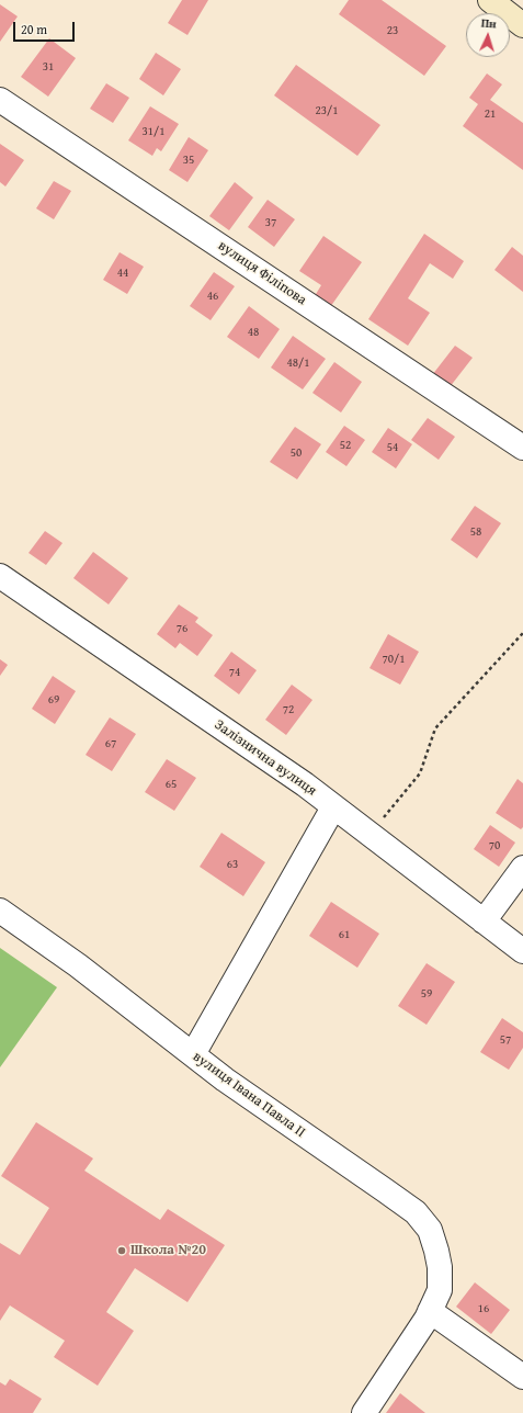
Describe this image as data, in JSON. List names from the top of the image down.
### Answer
{
  "streets": {
    "street": ["вулиця Філіпова", "Залізнична вулиця", "вулиця Івана Павла II"]
  },
  "places": ["Школа №20"],
  "house_numbers": [
    "23",
    "31",
    "23/1",
    "21",
    "31/1",
    "35",
    "37",
    "44",
    "46",
    "48",
    "48/1",
    "52",
    "54",
    "50",
    "58",
    "76",
    "70/1",
    "74",
    "69",
    "72",
    "67",
    "65",
    "70",
    "63",
    "61",
    "59",
    "57",
    "16"
  ],
  "scale_bar": "20 m",
  "north": "top"
}
